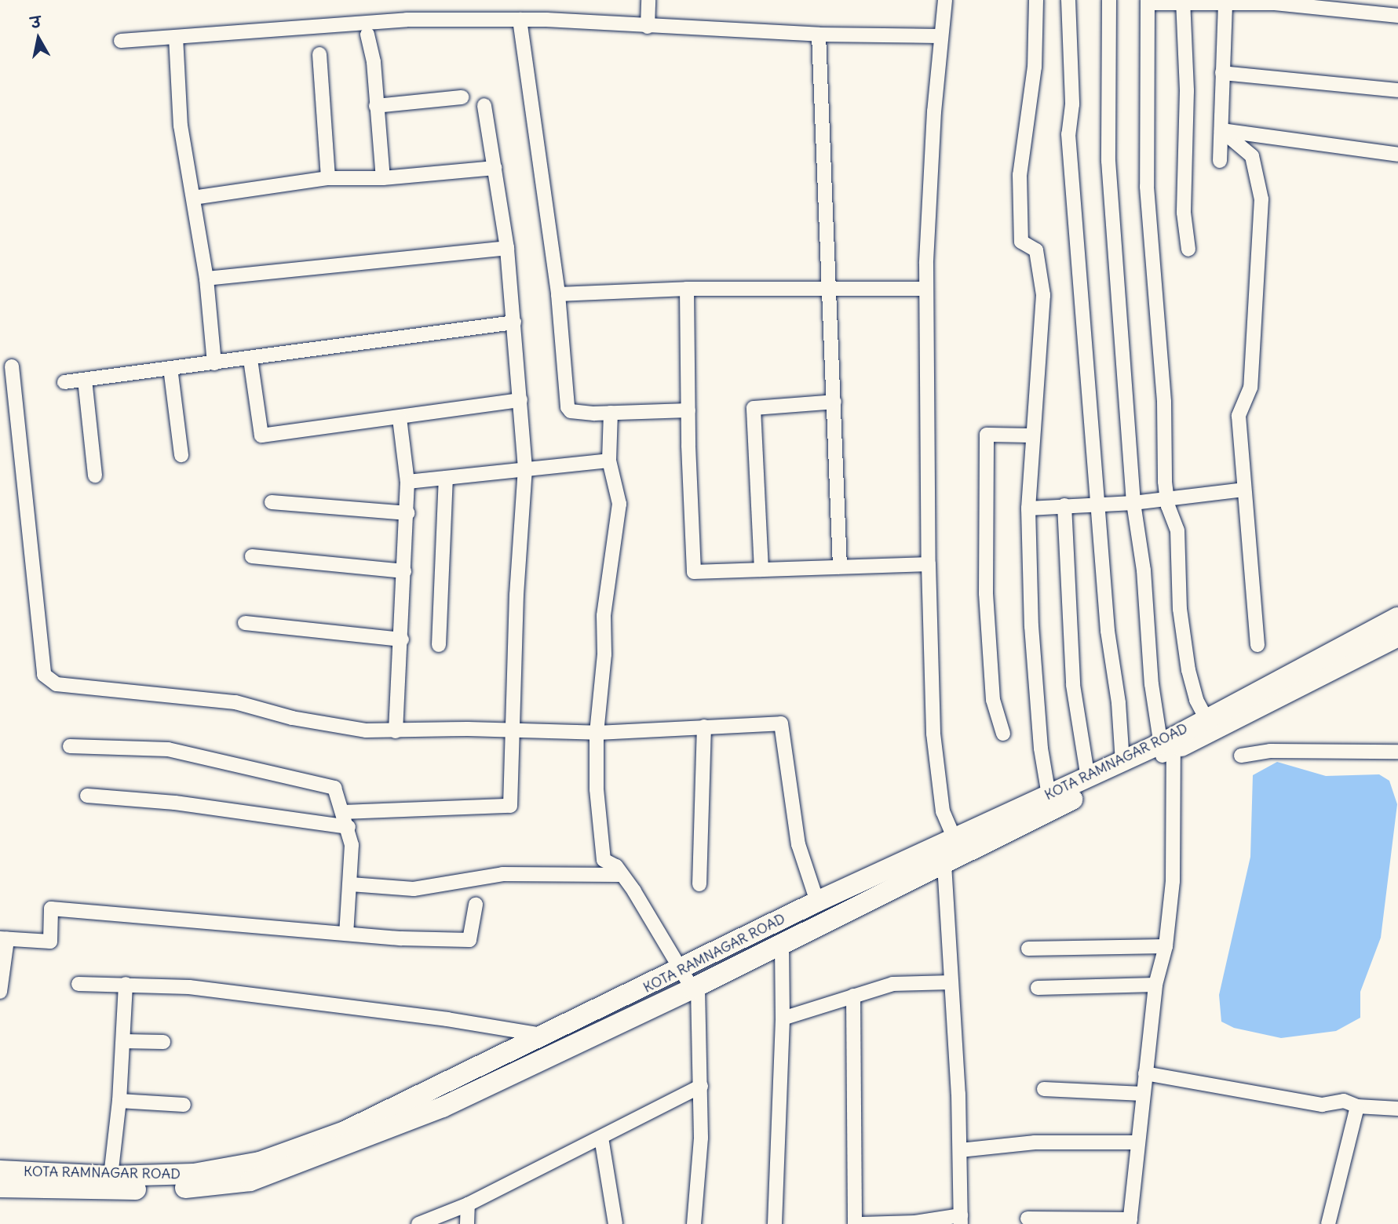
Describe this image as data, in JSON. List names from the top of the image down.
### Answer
{
  "streets": {
    "street": ["KOTA RAMNAGAR ROAD"]
  },
  "north": "top"
}
